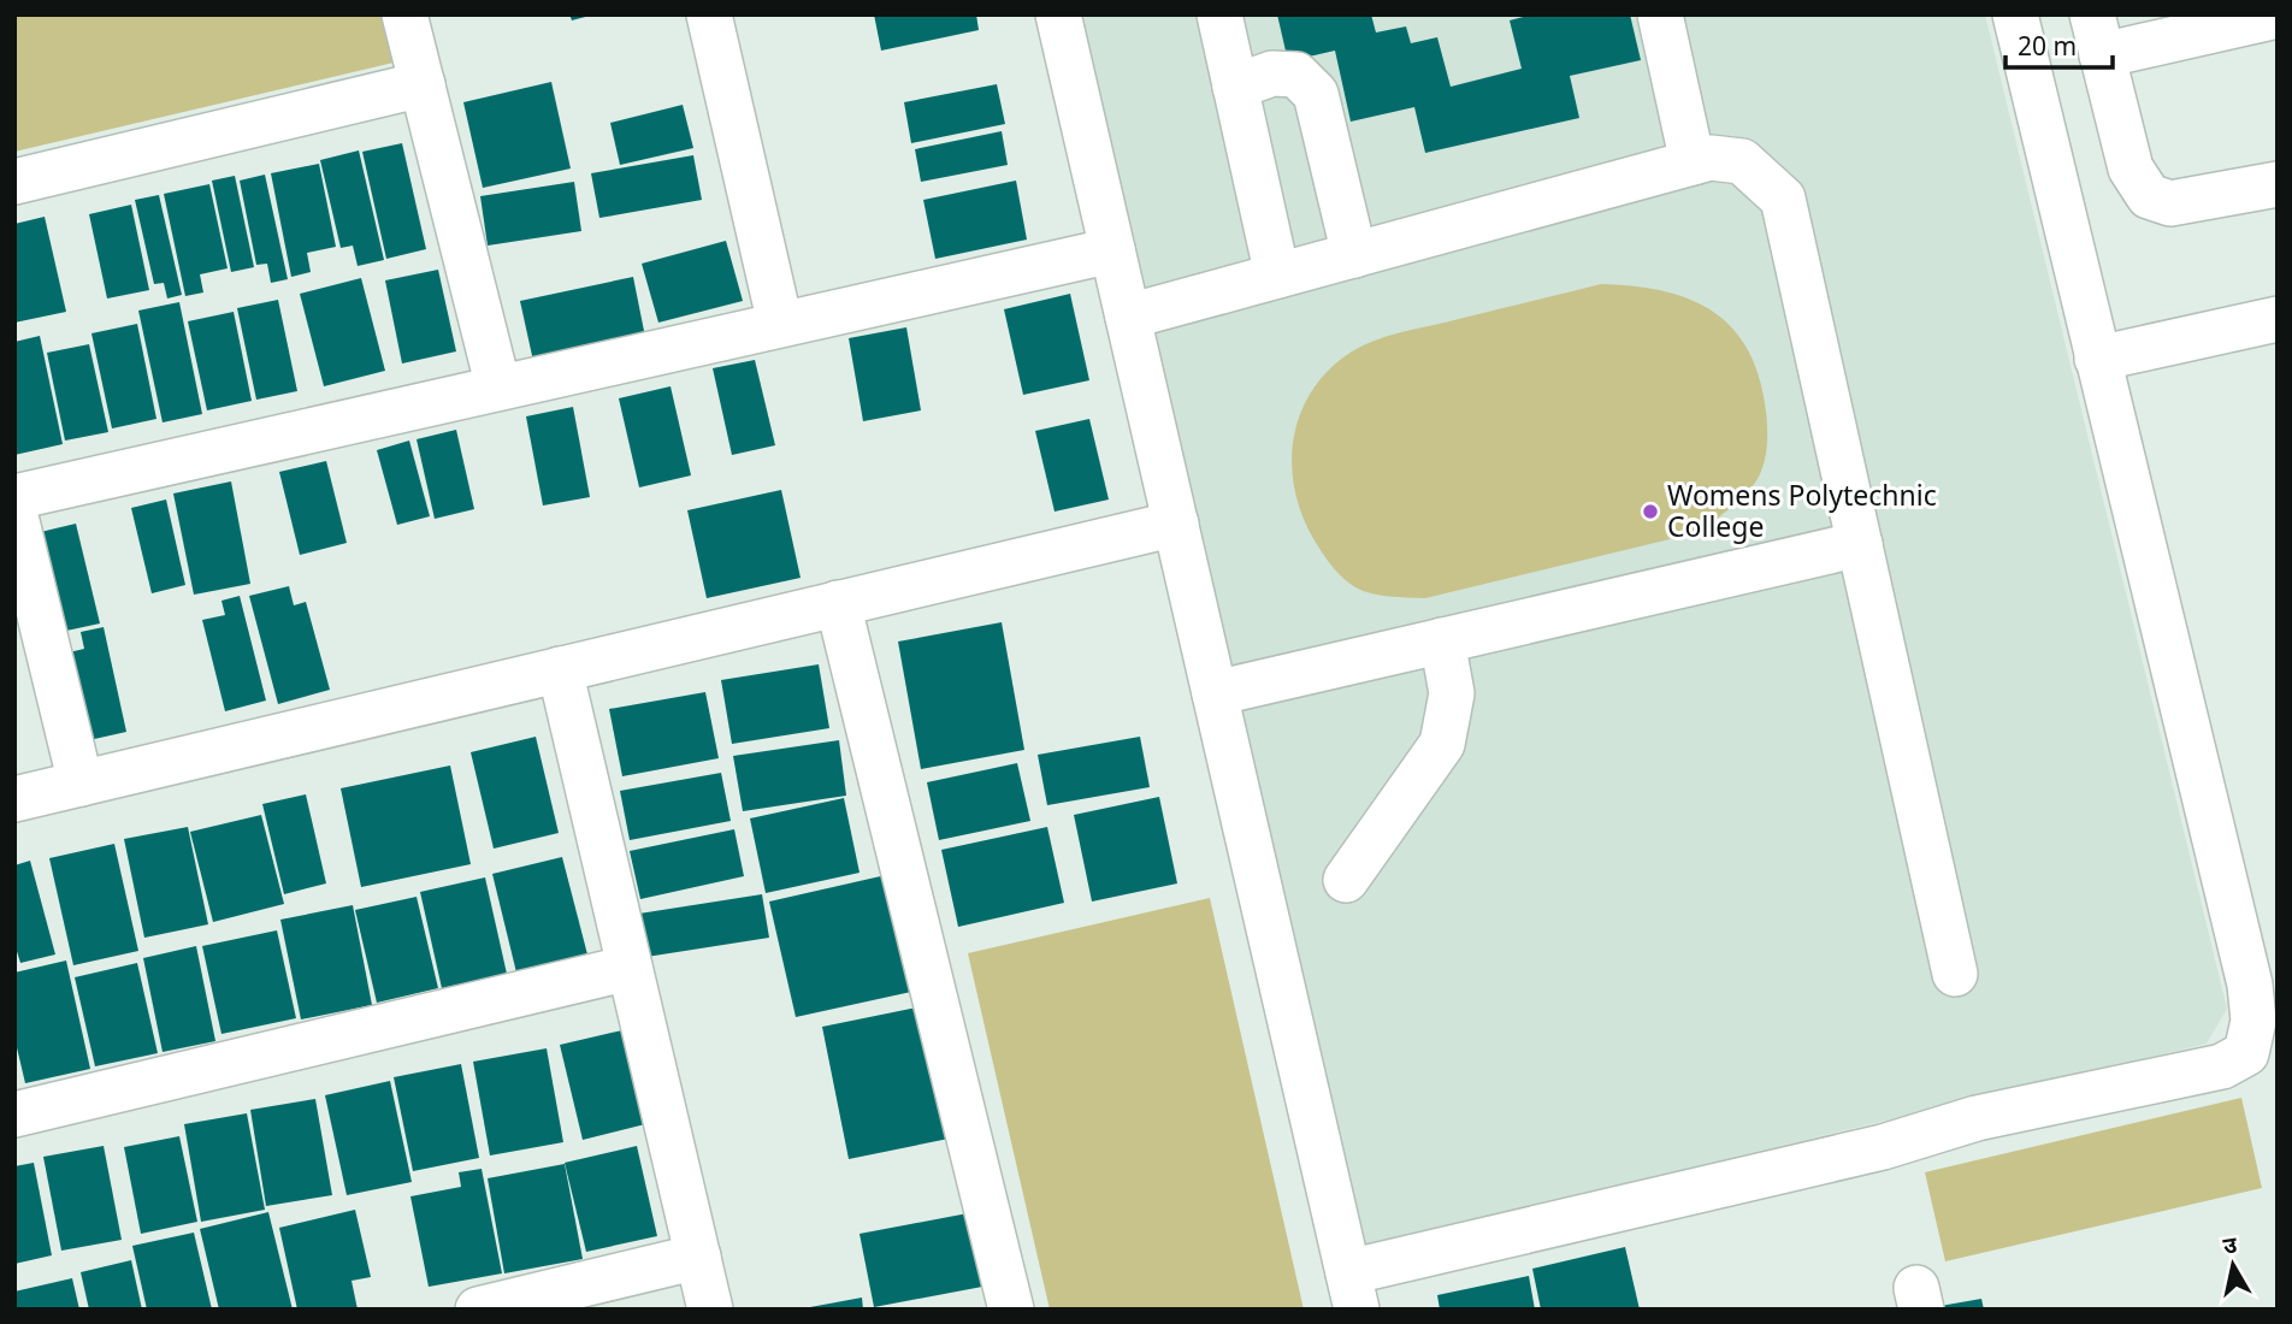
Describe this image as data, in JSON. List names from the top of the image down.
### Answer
{
  "places": ["Womens Polytechnic College"],
  "scale_bar": "20 m",
  "north": "top"
}
